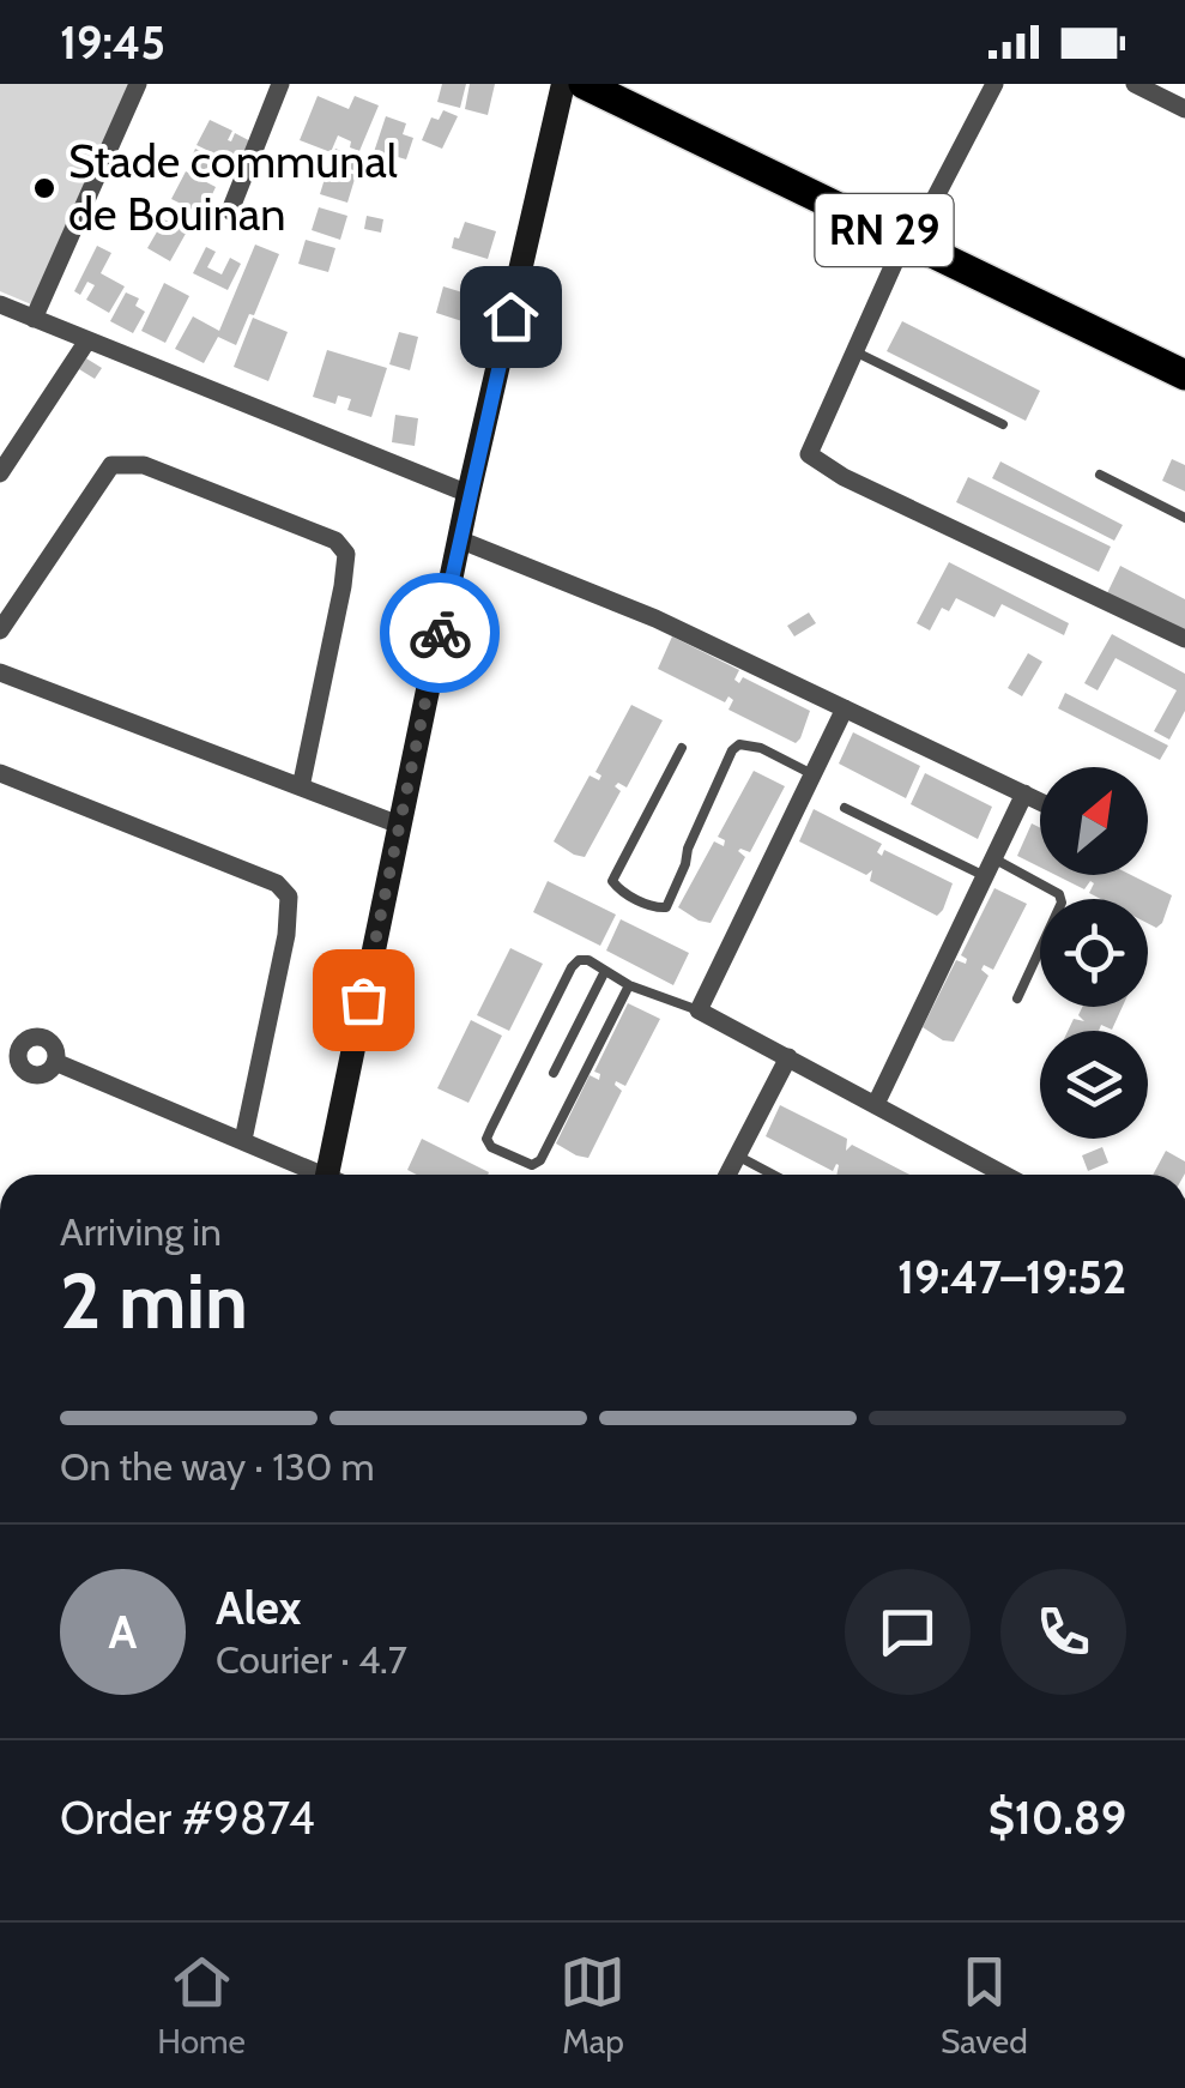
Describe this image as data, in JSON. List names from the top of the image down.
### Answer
{
  "streets": {
    "main road": ["RN 29"]
  },
  "places": ["Stade communal de Bouinan"],
  "north": "top right",
  "page": {
    "status": "19:45",
    "heading": ["2 min", "Arriving in", "19:47–19:52"],
    "panel": [
      "Alex",
      "Courier · 4.7",
      "Order #9874",
      "$10.89"
    ],
    "bar": "On the way · 130 m",
    "round": "A",
    "tabs": ["Home", "Map", "Saved"]
  }
}
